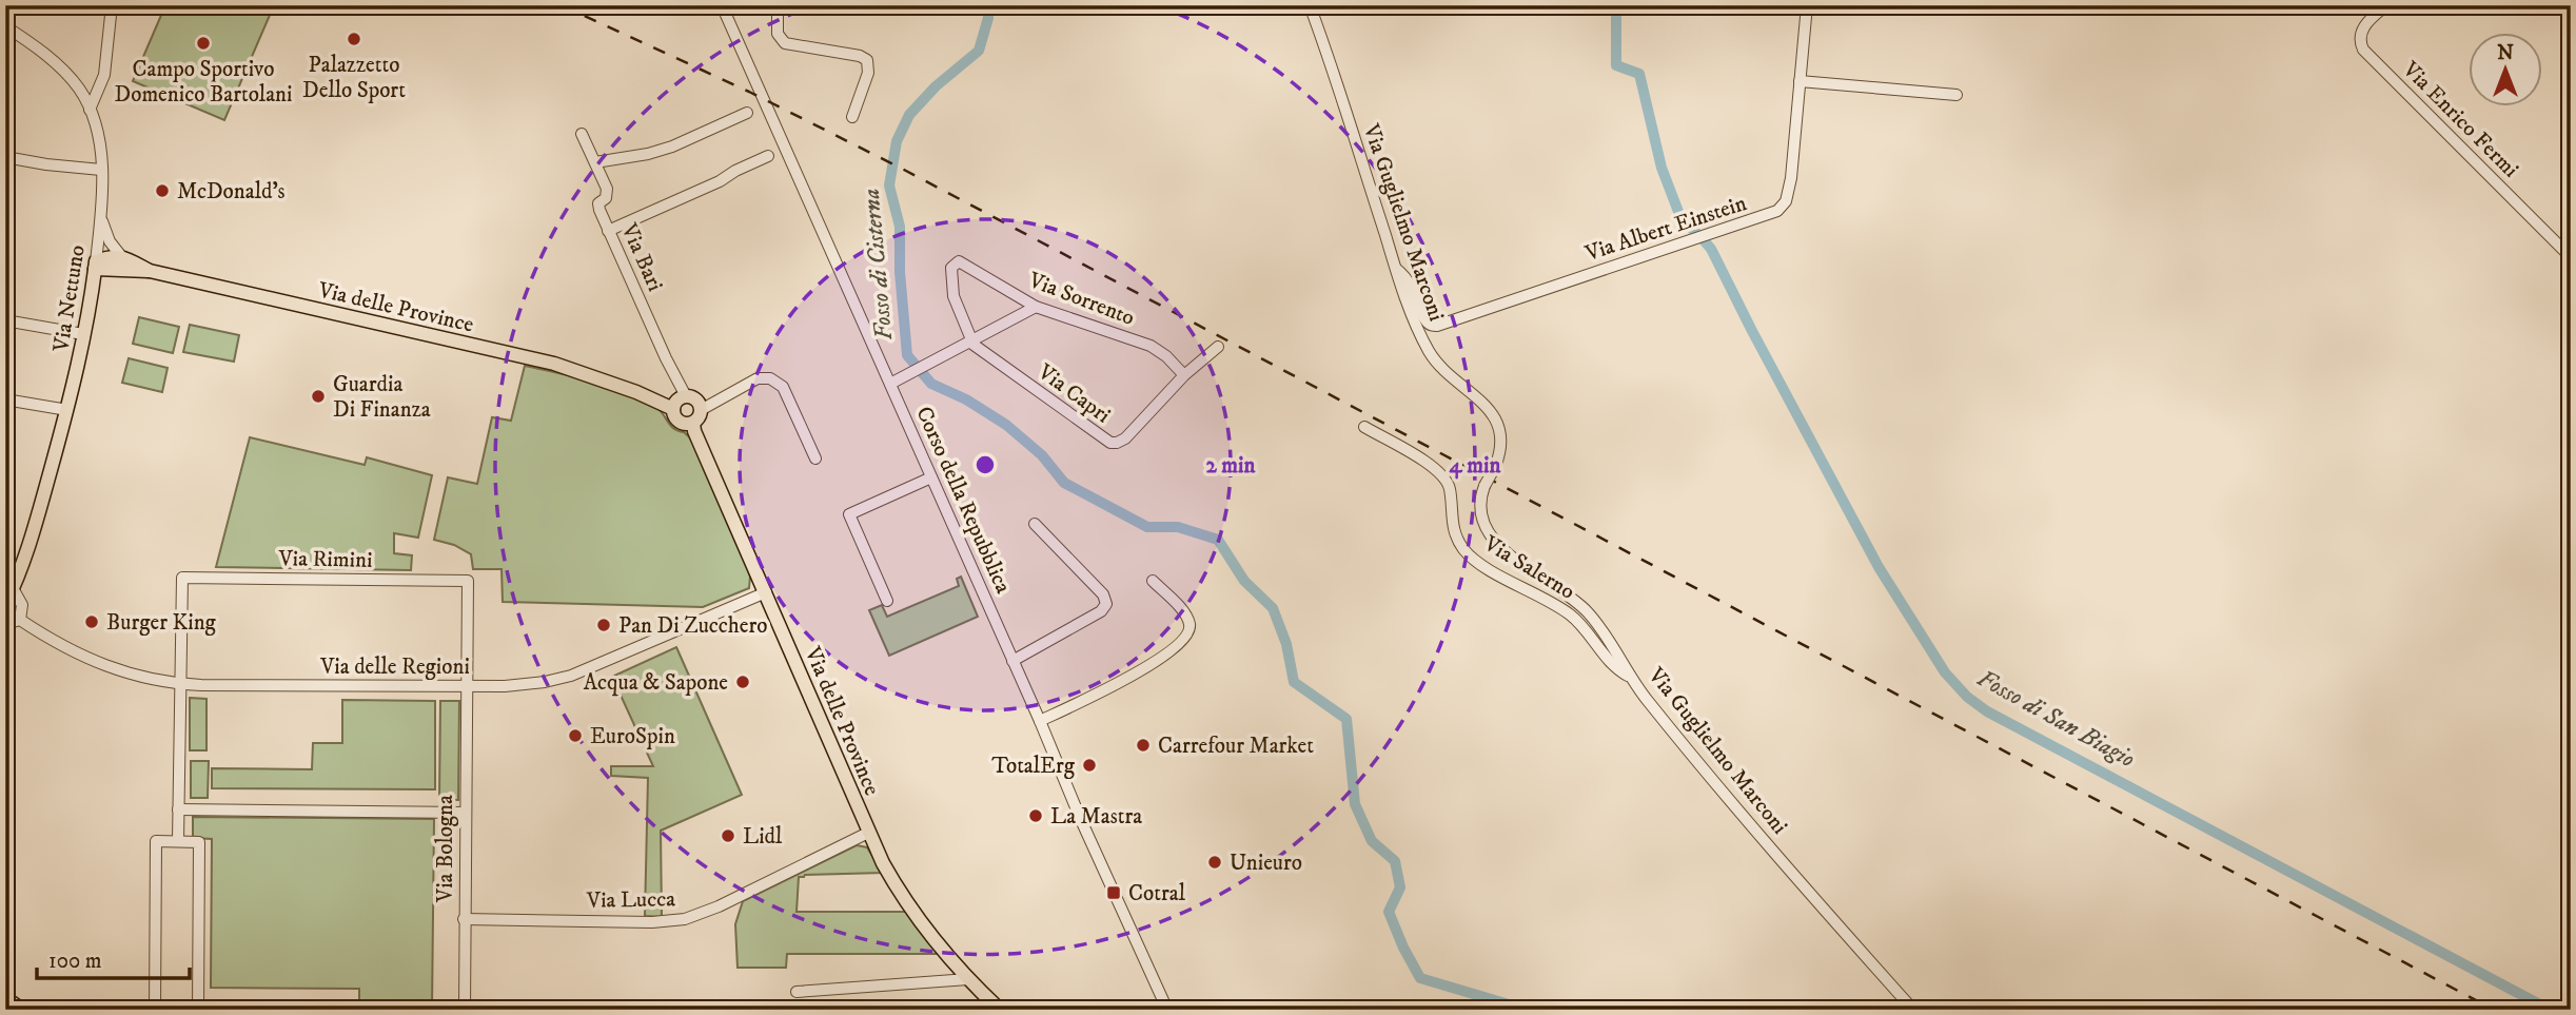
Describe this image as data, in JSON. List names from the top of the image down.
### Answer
{
  "streets": {
    "main road": ["Via Nettuno", "Via delle Province"],
    "street": [
      "Via Enrico Fermi",
      "Via Guglielmo Marconi",
      "Via Albert Einstein",
      "Via Bari",
      "Via Sorrento",
      "Via Capri",
      "Corso della Repubblica",
      "Via Rimini",
      "Via Salerno",
      "Via delle Regioni",
      "Via Bologna",
      "Via Lucca"
    ]
  },
  "crossings": [
    ["Via Guglielmo Marconi", "Via Albert Einstein"],
    ["Via Guglielmo Marconi", "Via Salerno"],
    ["Via Bari", "Via delle Province"],
    ["Via Nettuno", "Via delle Province"],
    ["Via Sorrento", "Via Capri"],
    ["Via delle Province", "Via delle Regioni"],
    ["Via delle Province", "Via Lucca"],
    ["Via Rimini", "Via delle Regioni"],
    ["Via Rimini", "Via Bologna"],
    ["Via delle Regioni", "Via Bologna"],
    ["Via Bologna", "Via Lucca"]
  ],
  "water": ["Fosso di Cisterna", "Fosso di San Biagio"],
  "places": {
    "other": [
      "Palazzetto Dello Sport",
      "Campo Sportivo Domenico Bartolani",
      "McDonald's",
      "Guardia Di Finanza",
      "Burger King",
      "Pan Di Zucchero",
      "Acqua & Sapone",
      "EuroSpin",
      "Carrefour Market",
      "TotalErg",
      "La Mastra",
      "Lidl",
      "Unieuro"
    ],
    "transit": ["Cotral"]
  },
  "scale_bar": "100 m",
  "north": "top",
  "rings": ["2 min", "4 min"]
}
